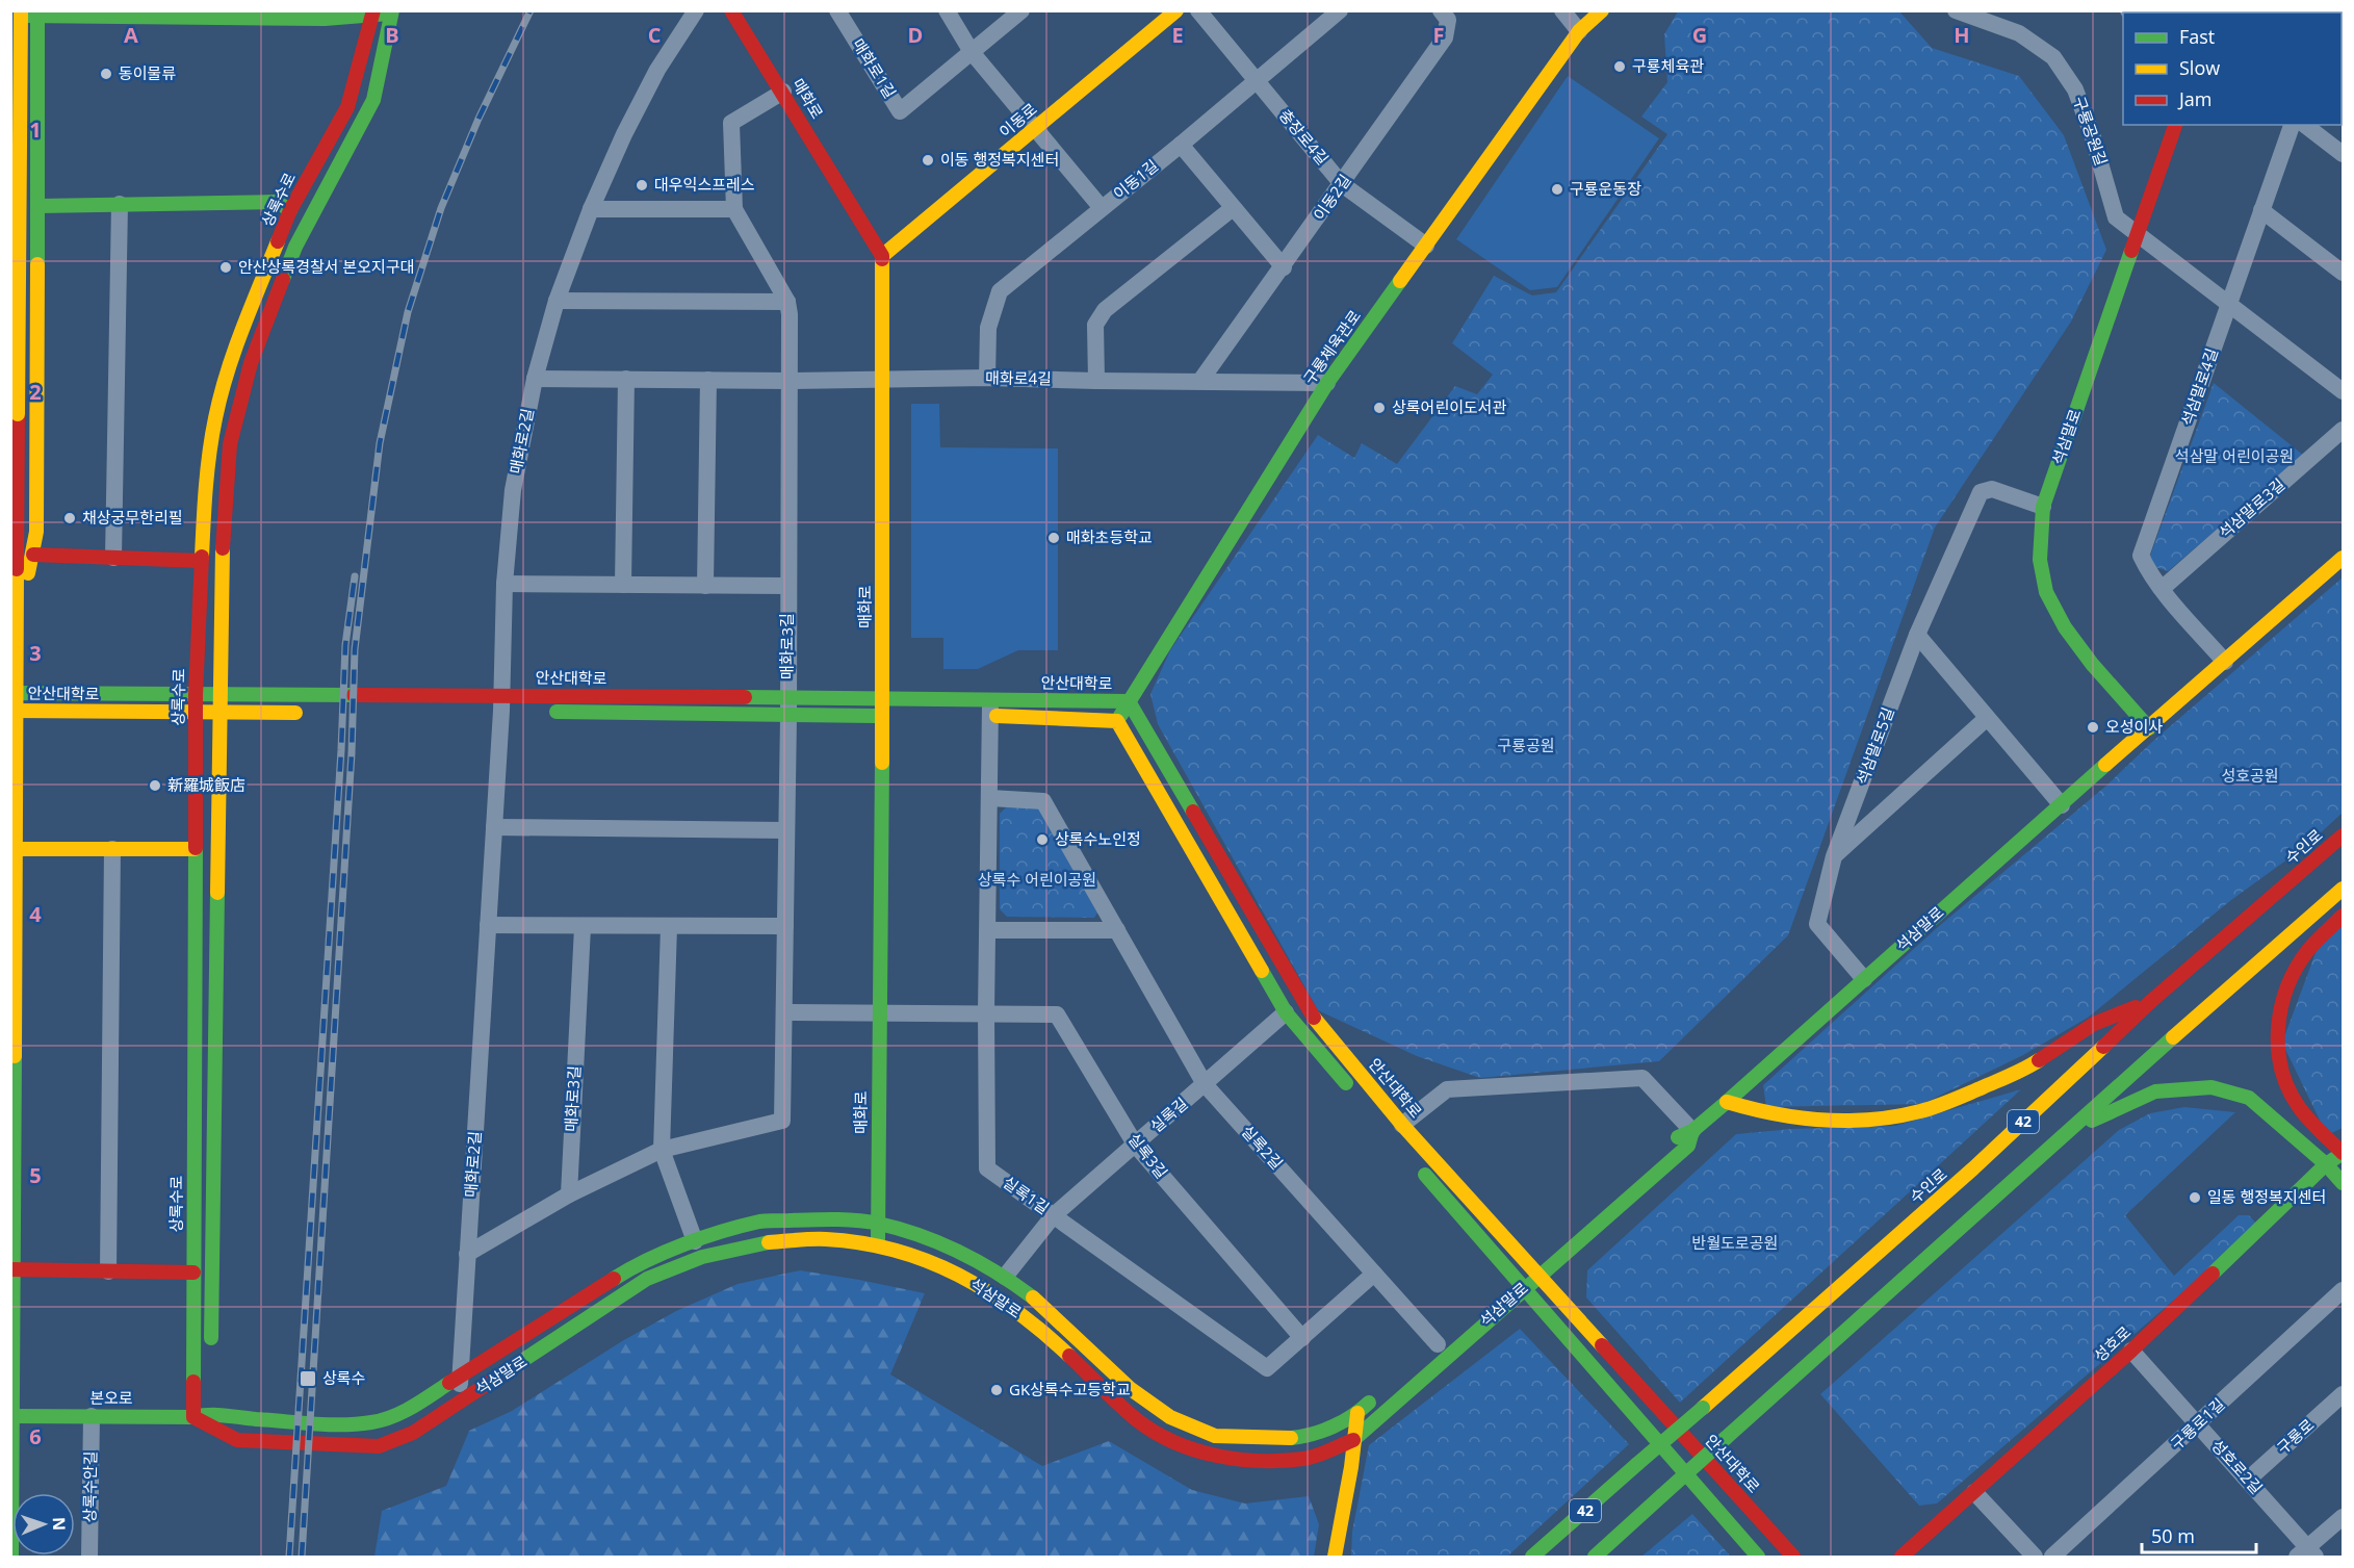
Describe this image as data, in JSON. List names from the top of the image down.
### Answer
{
  "streets": {
    "main road": [
      "매화로",
      "이동로",
      "상록수로",
      "구룡체육관로",
      "석삼말로",
      "안산대학로",
      "수인로",
      "42",
      "성호로",
      "본오로"
    ],
    "street": [
      "매화로1길",
      "구룡공원길",
      "충장로4길",
      "이동1길",
      "이동2길",
      "매화로4길",
      "석삼말로4길",
      "매화로2길",
      "석삼말로3길",
      "매화로3길",
      "석삼말로5길",
      "실록길",
      "실록2길",
      "실록3길",
      "실록1길",
      "구룡로1길",
      "구룡로",
      "성호로2길",
      "상록수안길"
    ]
  },
  "crossings": [
    ["매화로", "이동로"],
    ["매화로", "매화로4길"],
    ["매화로", "석삼말로"],
    ["매화로", "매화로3길"],
    ["매화로", "안산대학로"],
    ["구룡공원길", "석삼말로4길"],
    ["구룡공원길", "석삼말로"],
    ["충장로4길", "이동1길"],
    ["충장로4길", "이동2길"],
    ["충장로4길", "구룡체육관로"],
    ["이동1길", "매화로4길"],
    ["이동2길", "매화로4길"],
    ["상록수로", "석삼말로"],
    ["상록수로", "안산대학로"],
    ["상록수로", "본오로"],
    ["구룡체육관로", "매화로4길"],
    ["구룡체육관로", "안산대학로"],
    ["매화로4길", "매화로2길"],
    ["매화로4길", "매화로3길"],
    ["석삼말로4길", "석삼말로"],
    ["석삼말로4길", "석삼말로3길"],
    ["석삼말로", "매화로2길"],
    ["석삼말로", "안산대학로"],
    ["석삼말로", "석삼말로5길"],
    ["석삼말로", "실록길"],
    ["석삼말로", "본오로"],
    ["매화로2길", "매화로3길"],
    ["매화로2길", "안산대학로"],
    ["매화로3길", "안산대학로"],
    ["안산대학로", "실록1길"],
    ["실록길", "실록2길"],
    ["실록길", "실록3길"],
    ["실록길", "실록1길"],
    ["실록2길", "실록1길"],
    ["실록3길", "실록1길"],
    ["성호로", "성호로2길"],
    ["본오로", "상록수안길"],
    ["구룡로1길", "성호로2길"],
    ["구룡로", "성호로2길"]
  ],
  "parks": [
    "석삼말 어린이공원",
    "구룡공원",
    "성호공원",
    "상록수 어린이공원",
    "반월도로공원"
  ],
  "places": {
    "other": [
      "구룡체육관",
      "동이물류",
      "이동 행정복지센터",
      "대우익스프레스",
      "구룡운동장",
      "안산상록경찰서 본오지구대",
      "상록어린이도서관",
      "채상궁무한리필",
      "매화초등학교",
      "오성이사",
      "新羅城飯店",
      "상록수노인정",
      "일동 행정복지센터",
      "GK상록수고등학교"
    ],
    "transit": ["상록수"]
  },
  "legend": ["Fast", "Slow", "Jam"],
  "scale_bar": "50 m",
  "north": "right",
  "grid": {
    "columns": [
      "A",
      "B",
      "C",
      "D",
      "E",
      "F",
      "G",
      "H"
    ],
    "rows": [
      "1",
      "2",
      "3",
      "4",
      "5",
      "6"
    ]
  }
}
